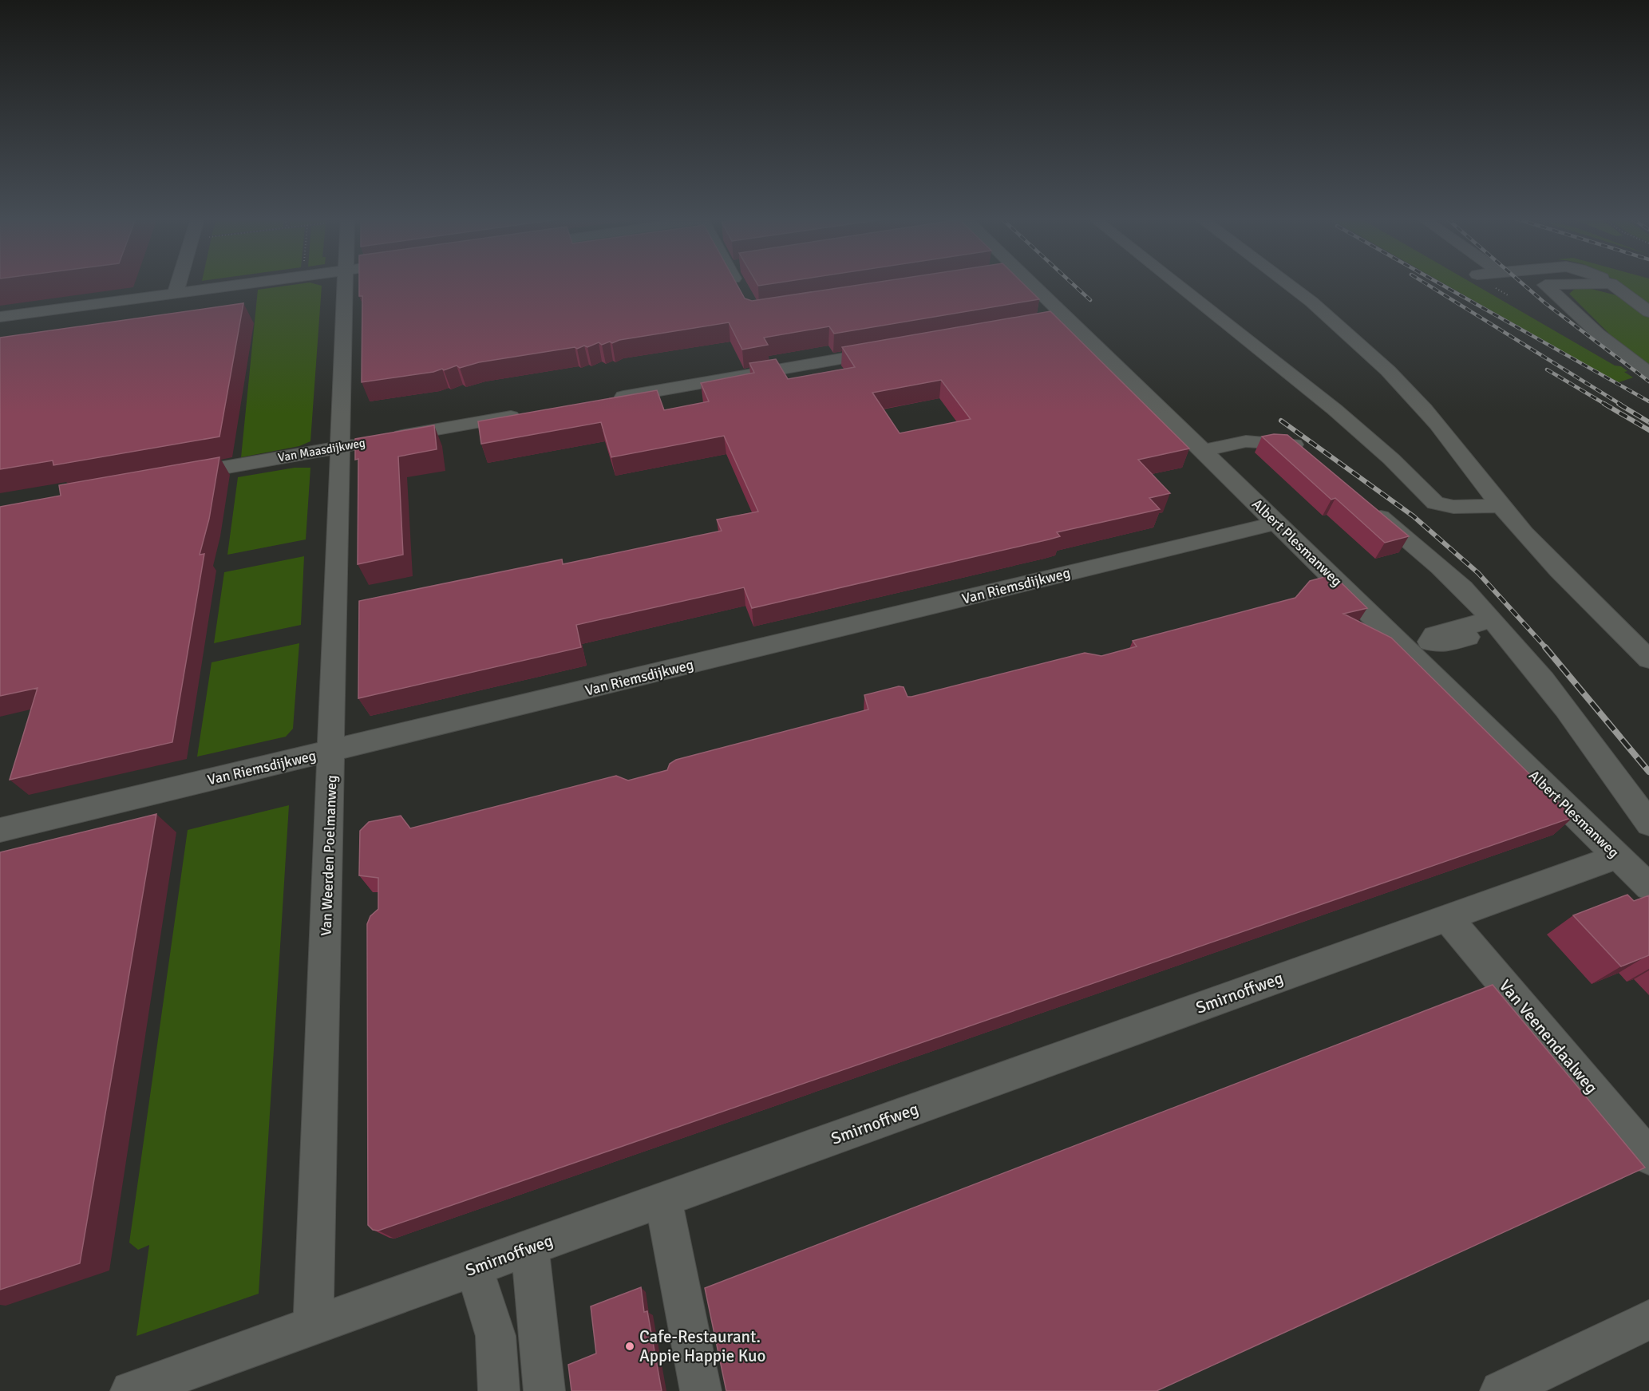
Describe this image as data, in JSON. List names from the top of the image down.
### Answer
{
  "streets": {
    "street": [
      "Van Maasdijkweg",
      "Albert Plesmanweg",
      "Van Riemsdijkweg",
      "Van Weerden Poelmanweg",
      "Smirnoffweg",
      "Van Veenendaalweg"
    ]
  },
  "crossings": [
    ["Van Maasdijkweg", "Van Weerden Poelmanweg"],
    ["Albert Plesmanweg", "Van Riemsdijkweg"],
    ["Albert Plesmanweg", "Smirnoffweg"],
    ["Van Riemsdijkweg", "Van Weerden Poelmanweg"],
    ["Van Weerden Poelmanweg", "Smirnoffweg"],
    ["Smirnoffweg", "Van Veenendaalweg"]
  ],
  "places": ["Cafe-Restaurant. Appie Happie Kuo"]
}
